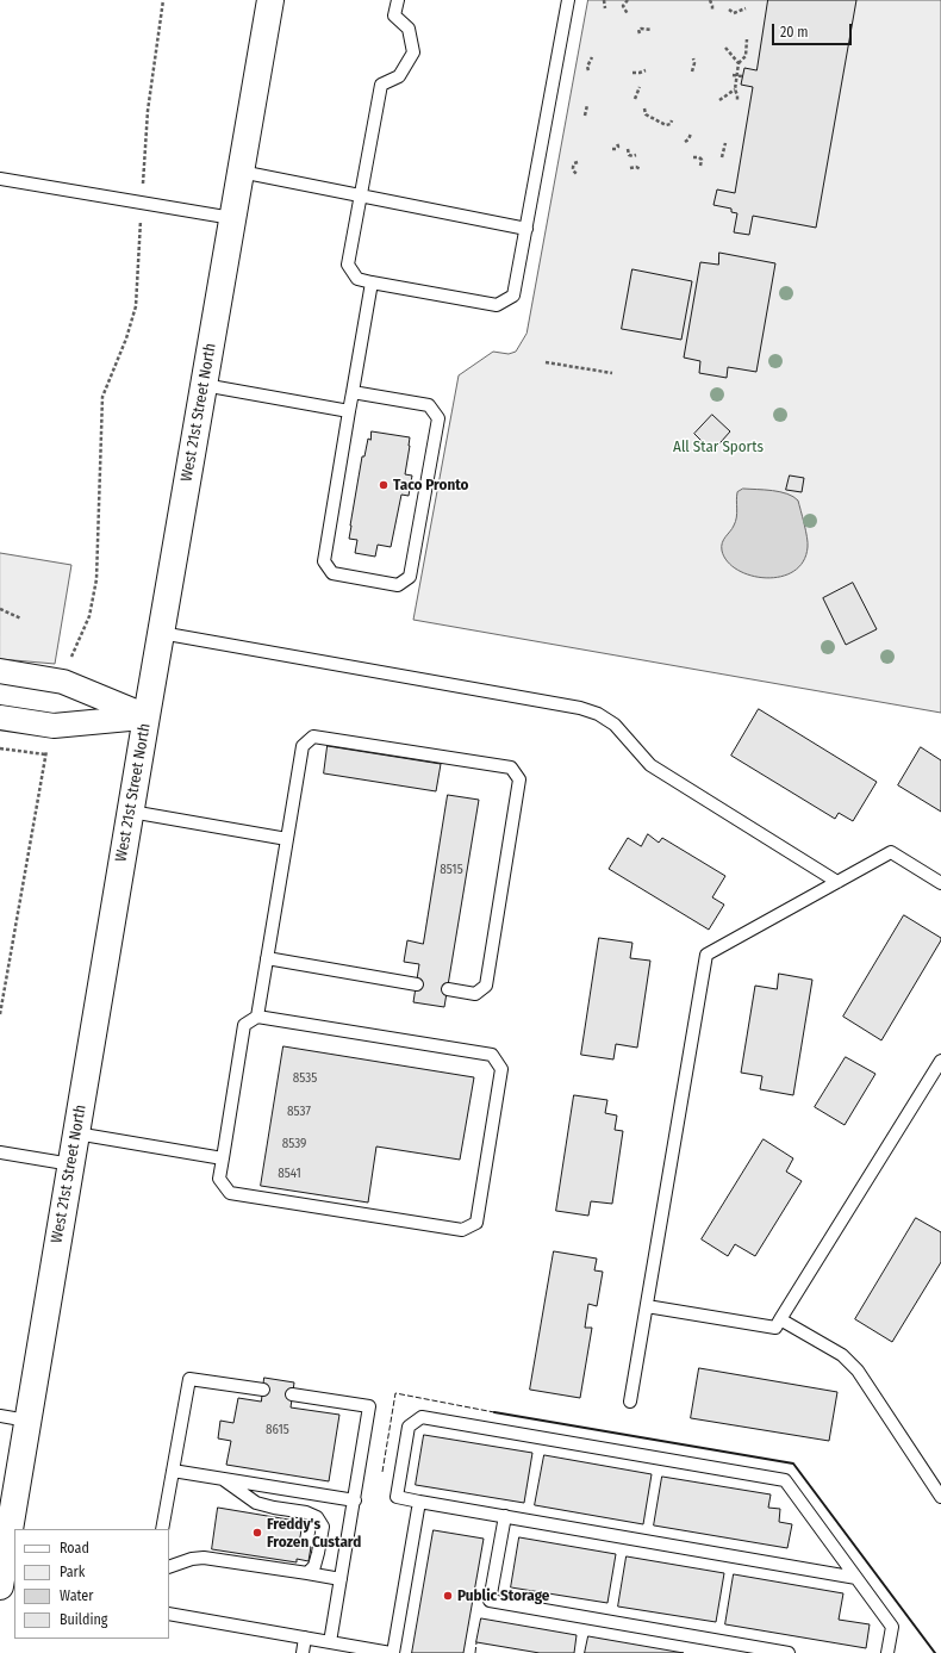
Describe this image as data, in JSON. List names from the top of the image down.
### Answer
{
  "streets": {
    "main road": ["West 21st Street North"]
  },
  "parks": ["All Star Sports"],
  "places": ["Taco Pronto", "Freddy's Frozen Custard", "Public Storage"],
  "house_numbers": [
    "8515",
    "8535",
    "8537",
    "8539",
    "8541",
    "8615"
  ],
  "legend": [
    "Road",
    "Park",
    "Water",
    "Building"
  ],
  "scale_bar": "20 m"
}
